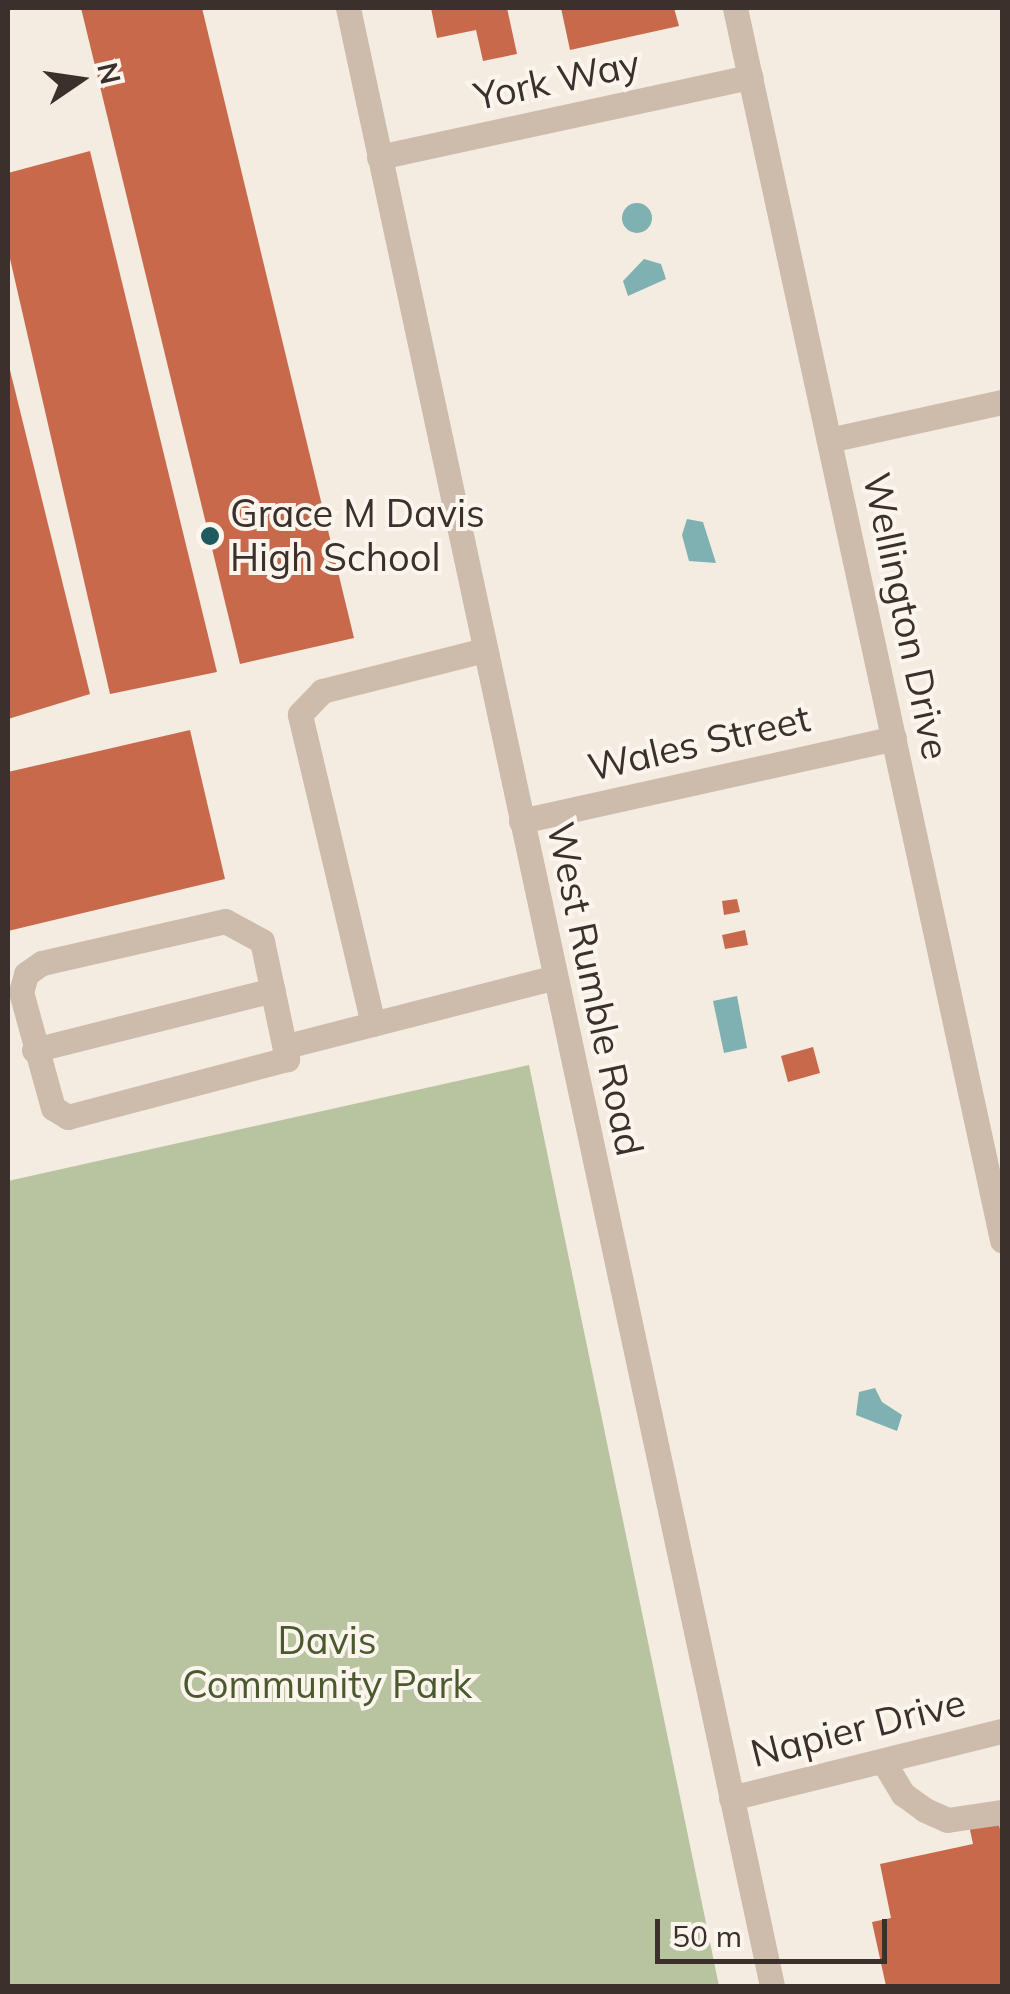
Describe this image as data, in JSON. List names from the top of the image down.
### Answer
{
  "streets": {
    "street": [
      "York Way",
      "Wellington Drive",
      "Wales Street",
      "West Rumble Road",
      "Napier Drive"
    ]
  },
  "crossings": [
    ["York Way", "Wellington Drive"],
    ["York Way", "West Rumble Road"],
    ["Wellington Drive", "Wales Street"],
    ["Wales Street", "West Rumble Road"],
    ["West Rumble Road", "Napier Drive"]
  ],
  "parks": ["Davis Community Park"],
  "places": ["Grace M Davis High School"],
  "scale_bar": "50 m",
  "north": "right"
}
